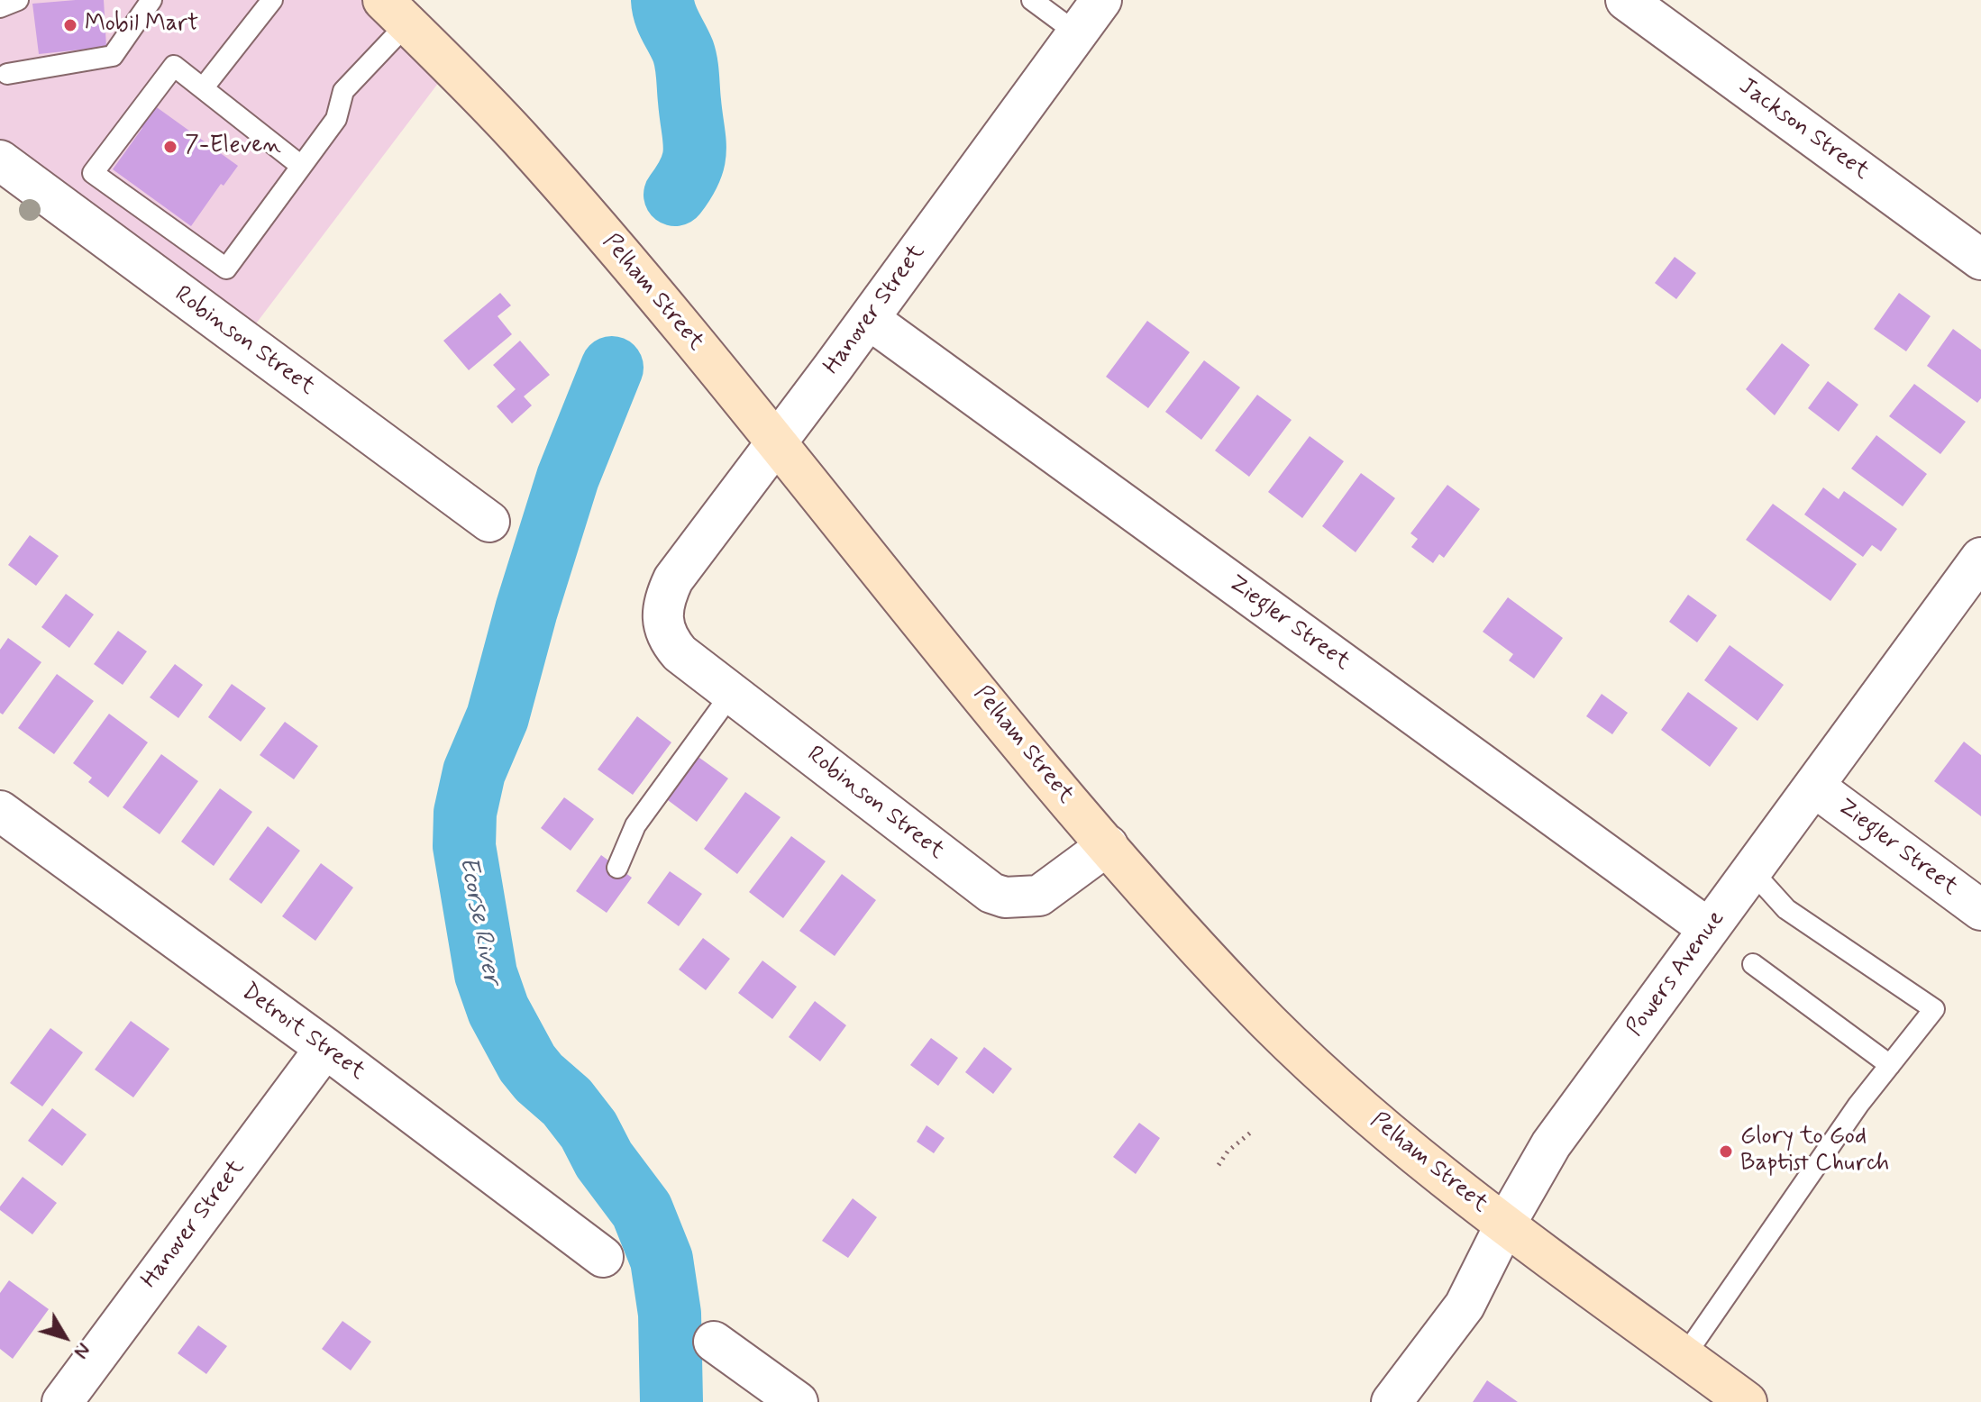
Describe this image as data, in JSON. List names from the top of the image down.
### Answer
{
  "streets": {
    "street": [
      "Jackson Street",
      "Pelham Street",
      "Hanover Street",
      "Robinson Street",
      "Ziegler Street",
      "Powers Avenue",
      "Detroit Street"
    ]
  },
  "crossings": [
    ["Pelham Street", "Hanover Street"],
    ["Pelham Street", "Robinson Street"],
    ["Pelham Street", "Powers Avenue"],
    ["Hanover Street", "Robinson Street"],
    ["Hanover Street", "Ziegler Street"],
    ["Hanover Street", "Detroit Street"],
    ["Ziegler Street", "Powers Avenue"]
  ],
  "water": ["Ecorse River"],
  "places": ["Mobil Mart", "7-Eleven", "Glory to God Baptist Church"],
  "north": "bottom right"
}
